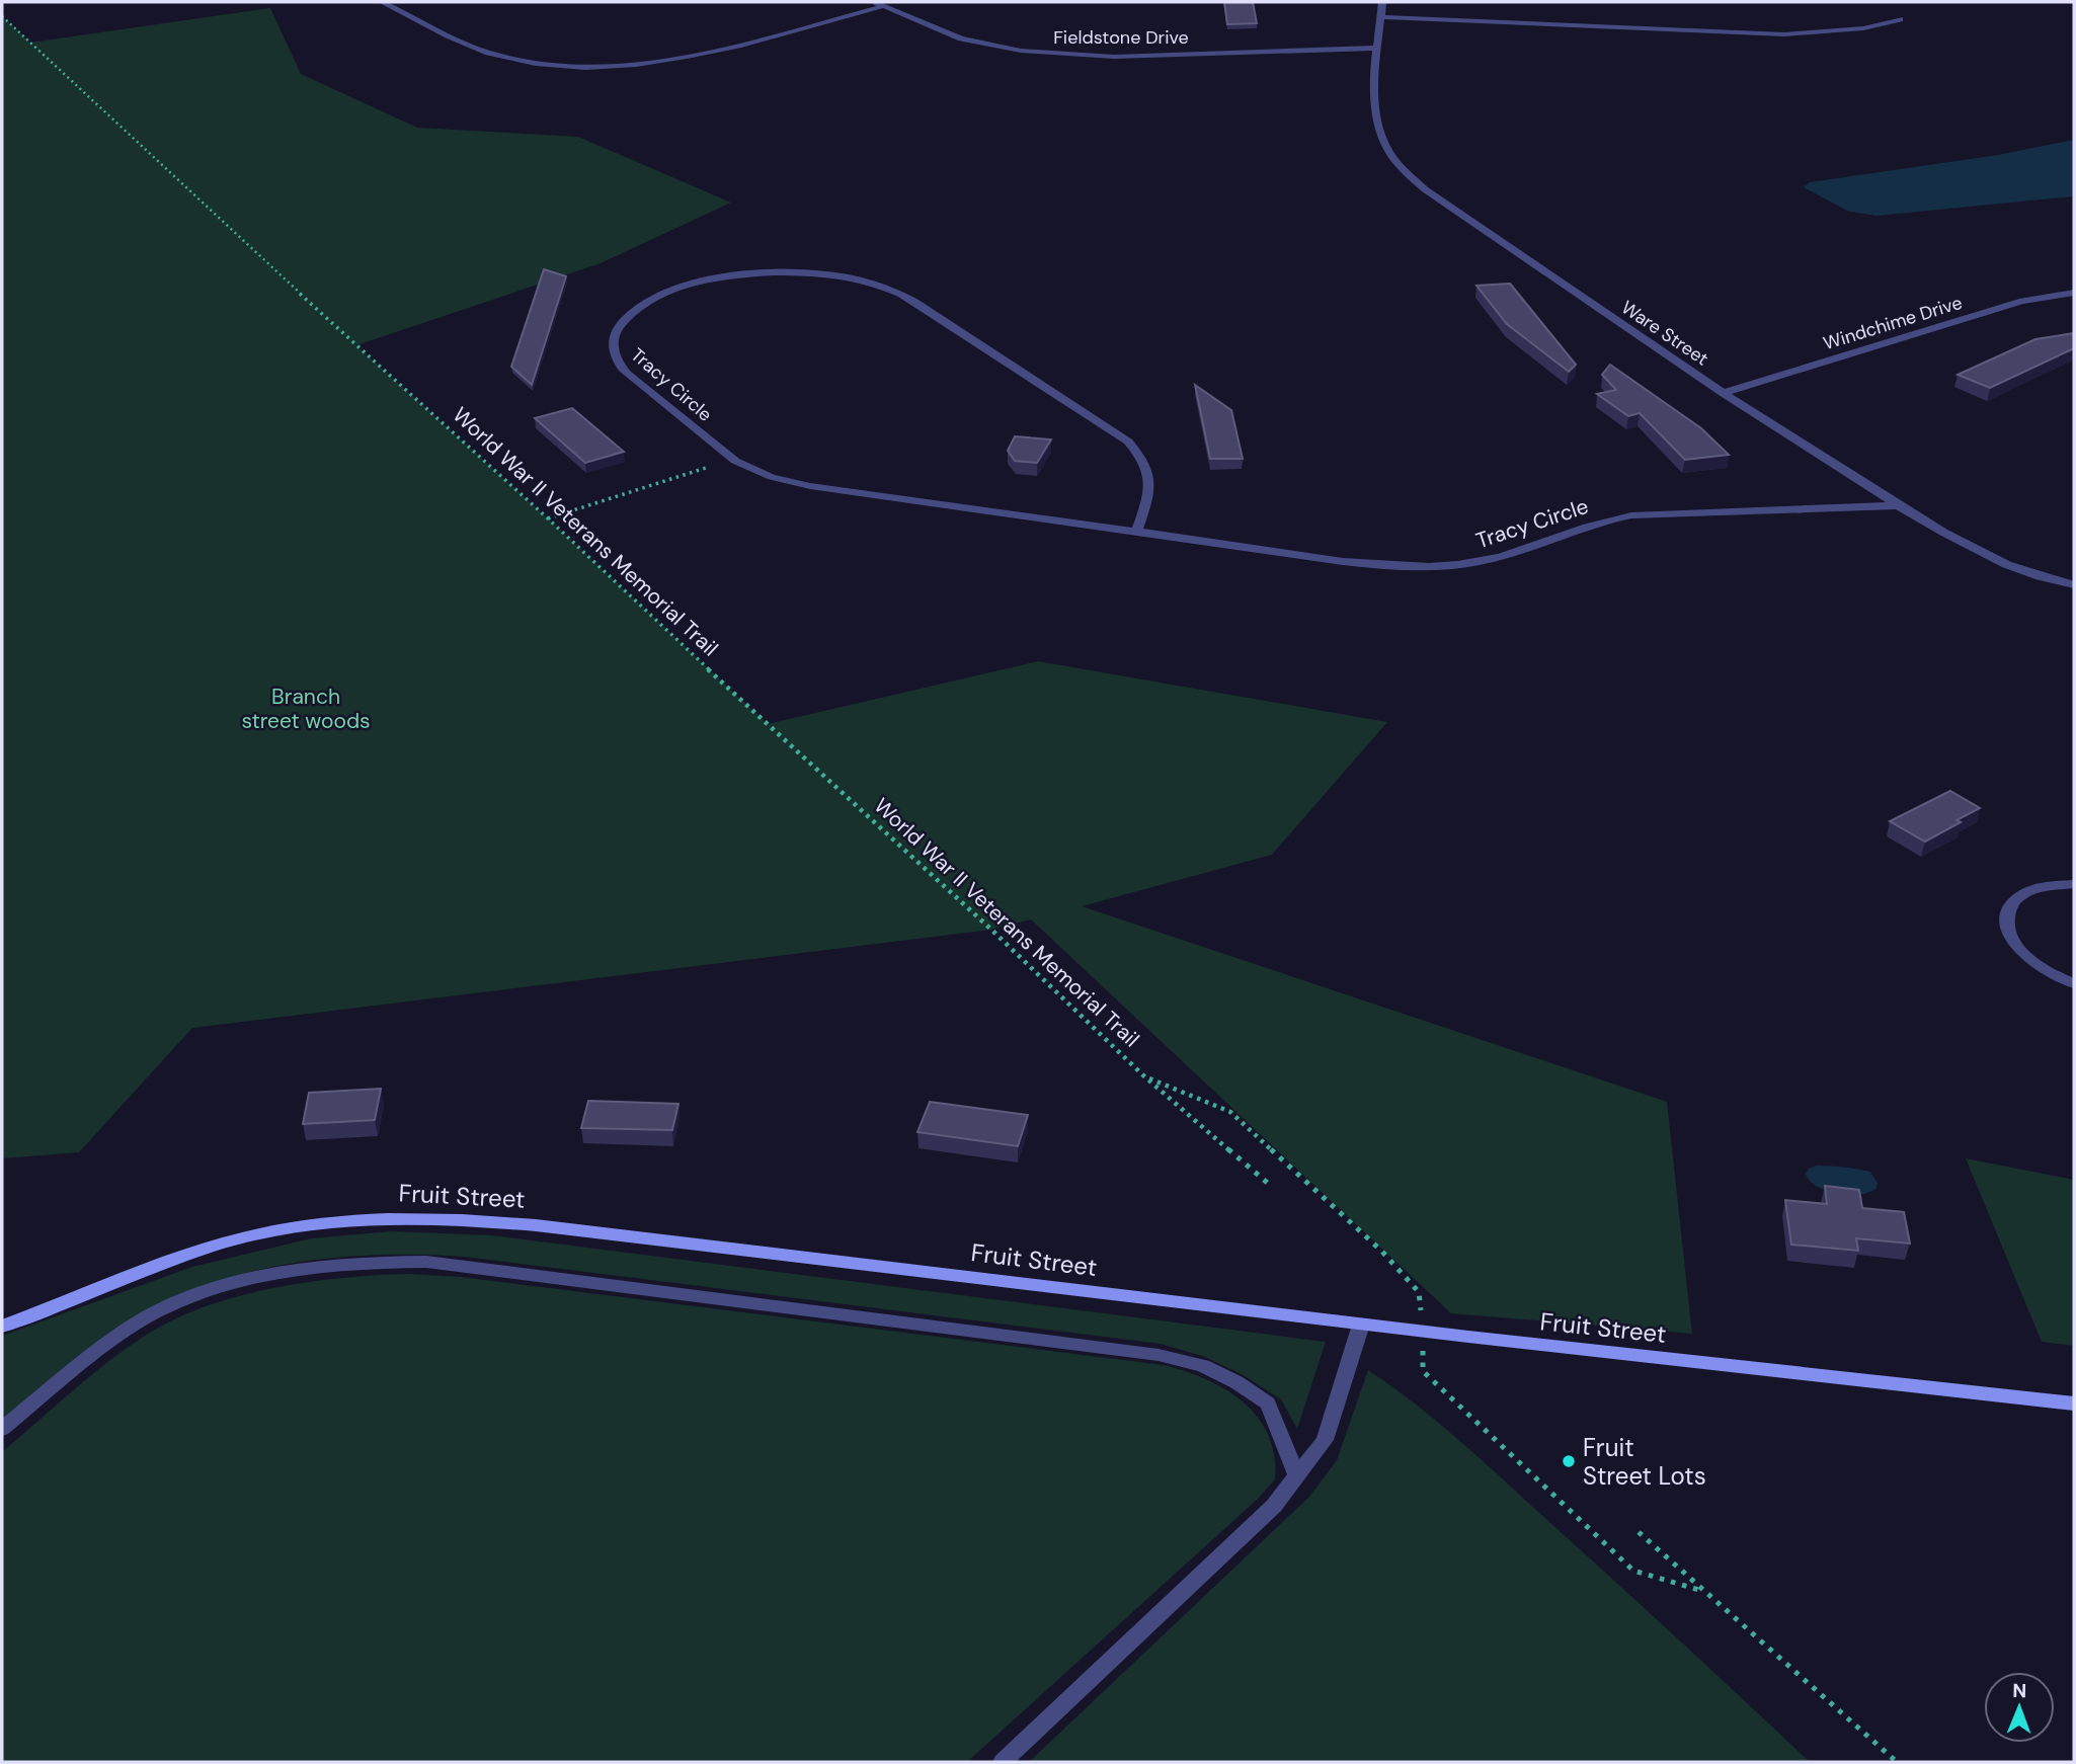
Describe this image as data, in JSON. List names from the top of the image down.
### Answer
{
  "streets": {
    "street": [
      "Fieldstone Drive",
      "Windchime Drive",
      "Ware Street",
      "Tracy Circle",
      "Fruit Street"
    ],
    "path": ["World War II Veterans Memorial Trail"]
  },
  "crossings": [
    ["Fieldstone Drive", "Ware Street"],
    ["Windchime Drive", "Ware Street"],
    ["Ware Street", "Tracy Circle"],
    ["World War II Veterans Memorial Trail", "Fruit Street"]
  ],
  "parks": ["Branch street woods"],
  "places": ["Fruit Street Lots"],
  "north": "top"
}
